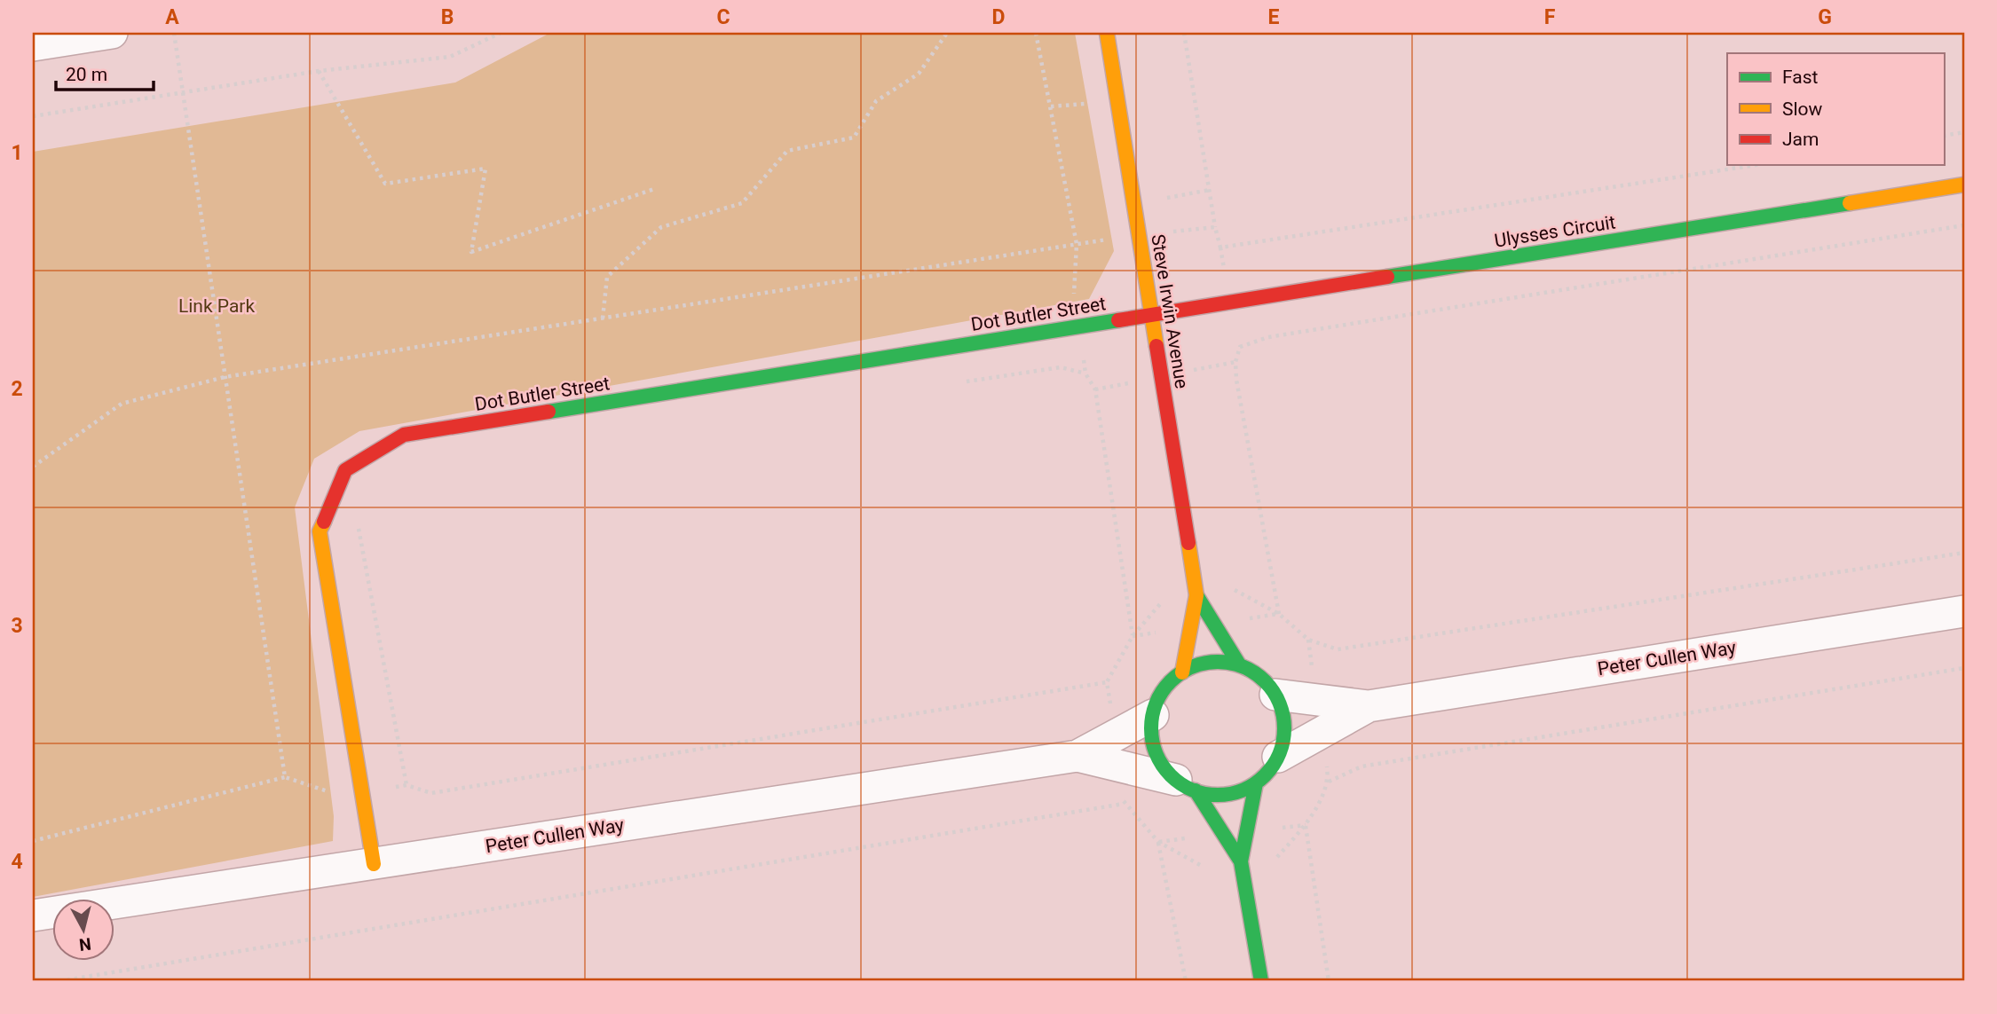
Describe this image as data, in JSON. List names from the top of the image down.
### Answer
{
  "streets": {
    "street": [
      "Ulysses Circuit",
      "Steve Irwin Avenue",
      "Dot Butler Street",
      "Peter Cullen Way"
    ]
  },
  "crossings": [
    ["Ulysses Circuit", "Steve Irwin Avenue"],
    ["Ulysses Circuit", "Dot Butler Street"],
    ["Steve Irwin Avenue", "Dot Butler Street"],
    ["Steve Irwin Avenue", "Peter Cullen Way"],
    ["Dot Butler Street", "Peter Cullen Way"]
  ],
  "parks": ["Link Park"],
  "legend": ["Fast", "Slow", "Jam"],
  "scale_bar": "20 m",
  "north": "bottom",
  "grid": {
    "columns": [
      "A",
      "B",
      "C",
      "D",
      "E",
      "F",
      "G"
    ],
    "rows": [
      "1",
      "2",
      "3",
      "4"
    ]
  }
}
